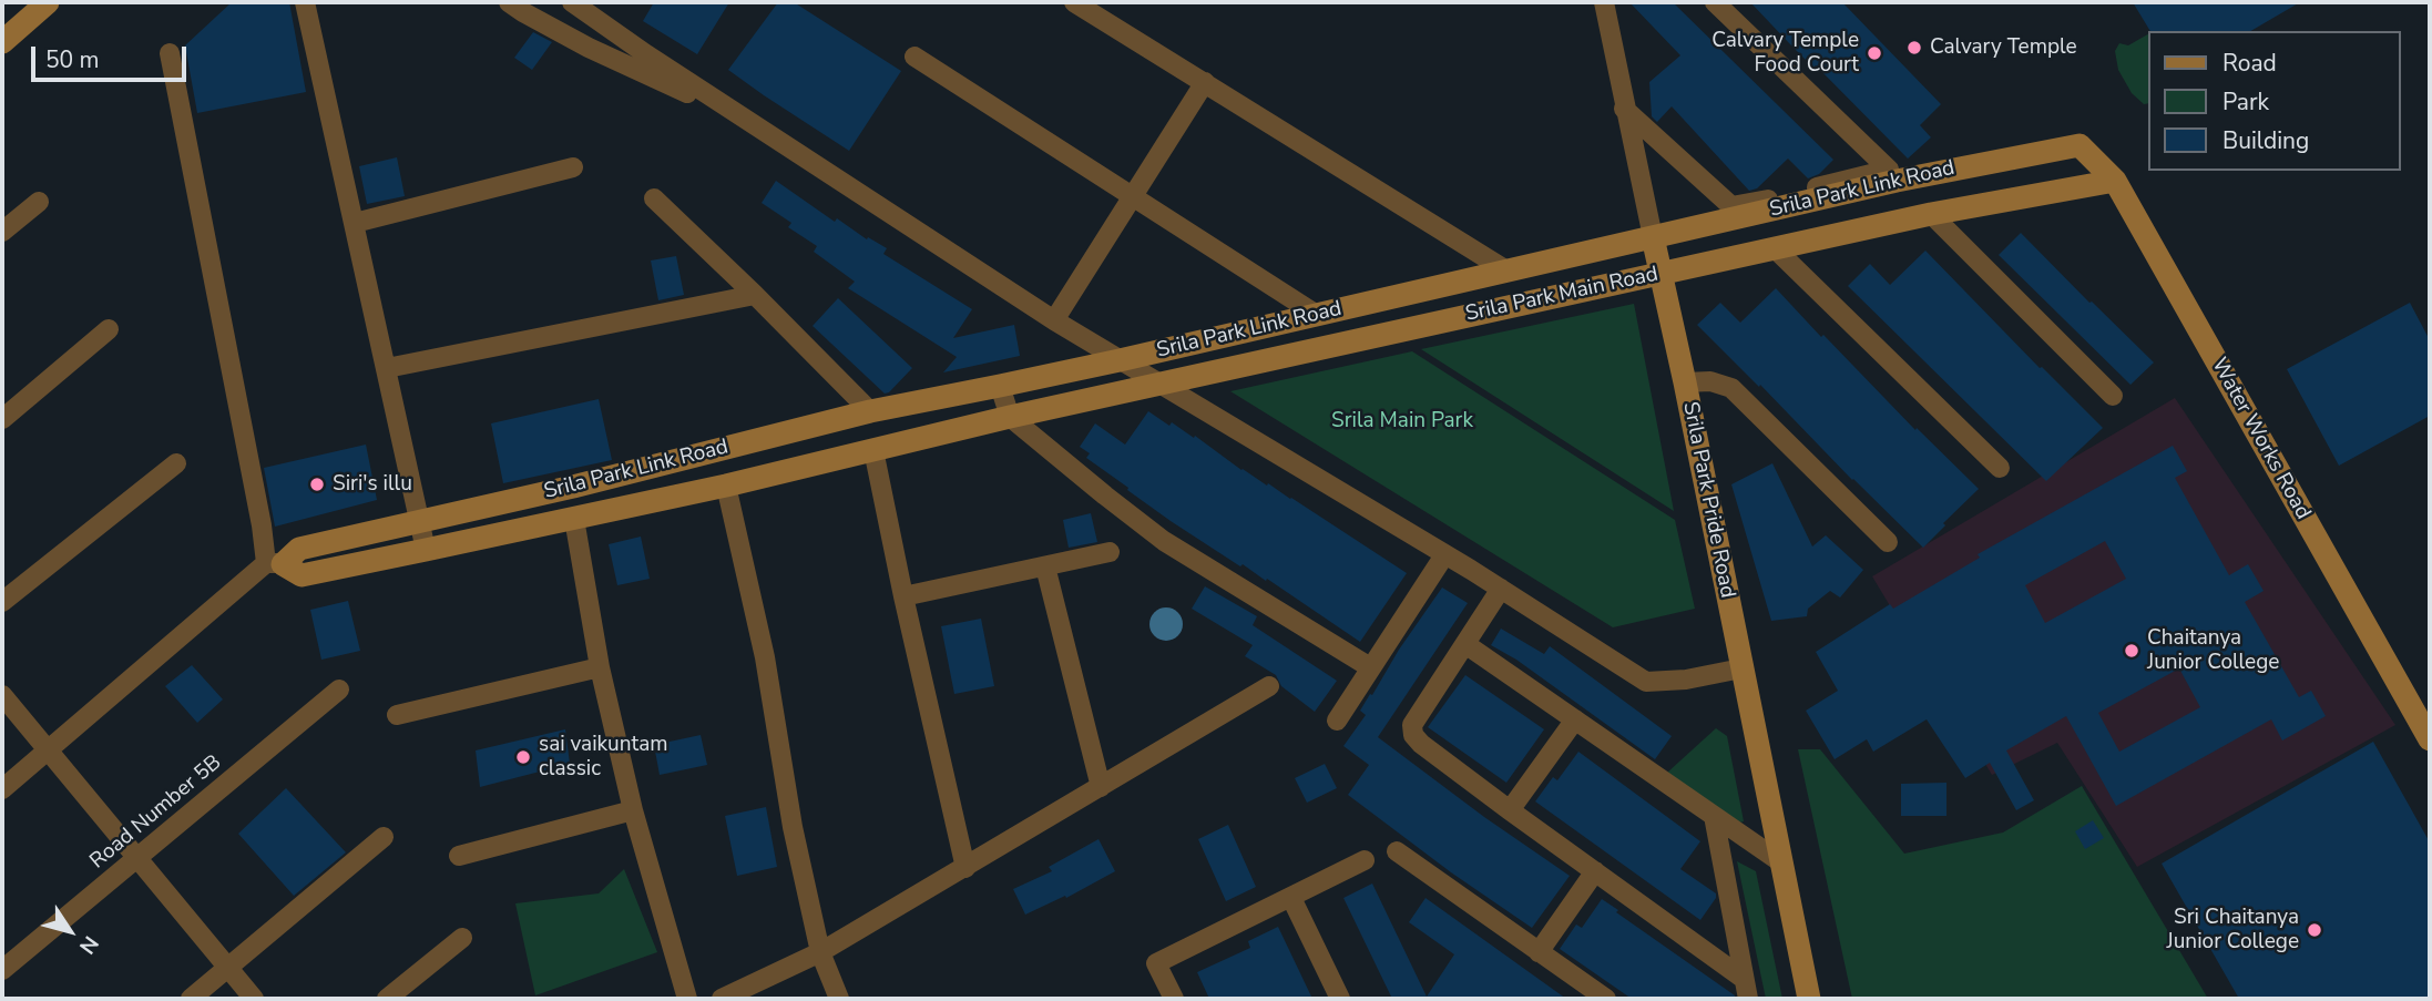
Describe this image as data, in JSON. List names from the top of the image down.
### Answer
{
  "streets": {
    "street": [
      "Srila Park Link Road",
      "Srila Park Main Road",
      "Water Works Road",
      "Srila Park Pride Road",
      "Road Number 5B"
    ]
  },
  "crossings": [
    ["Srila Park Link Road", "Srila Park Main Road"],
    ["Srila Park Link Road", "Water Works Road"],
    ["Srila Park Link Road", "Srila Park Pride Road"],
    ["Srila Park Main Road", "Water Works Road"],
    ["Srila Park Main Road", "Srila Park Pride Road"]
  ],
  "parks": ["Srila Main Park"],
  "places": [
    "Calvary Temple",
    "Calvary Temple Food Court",
    "Siri's illu",
    "Chaitanya Junior College",
    "sai vaikuntam classic",
    "Sri Chaitanya Junior College"
  ],
  "legend": ["Road", "Park", "Building"],
  "scale_bar": "50 m",
  "north": "bottom right"
}
